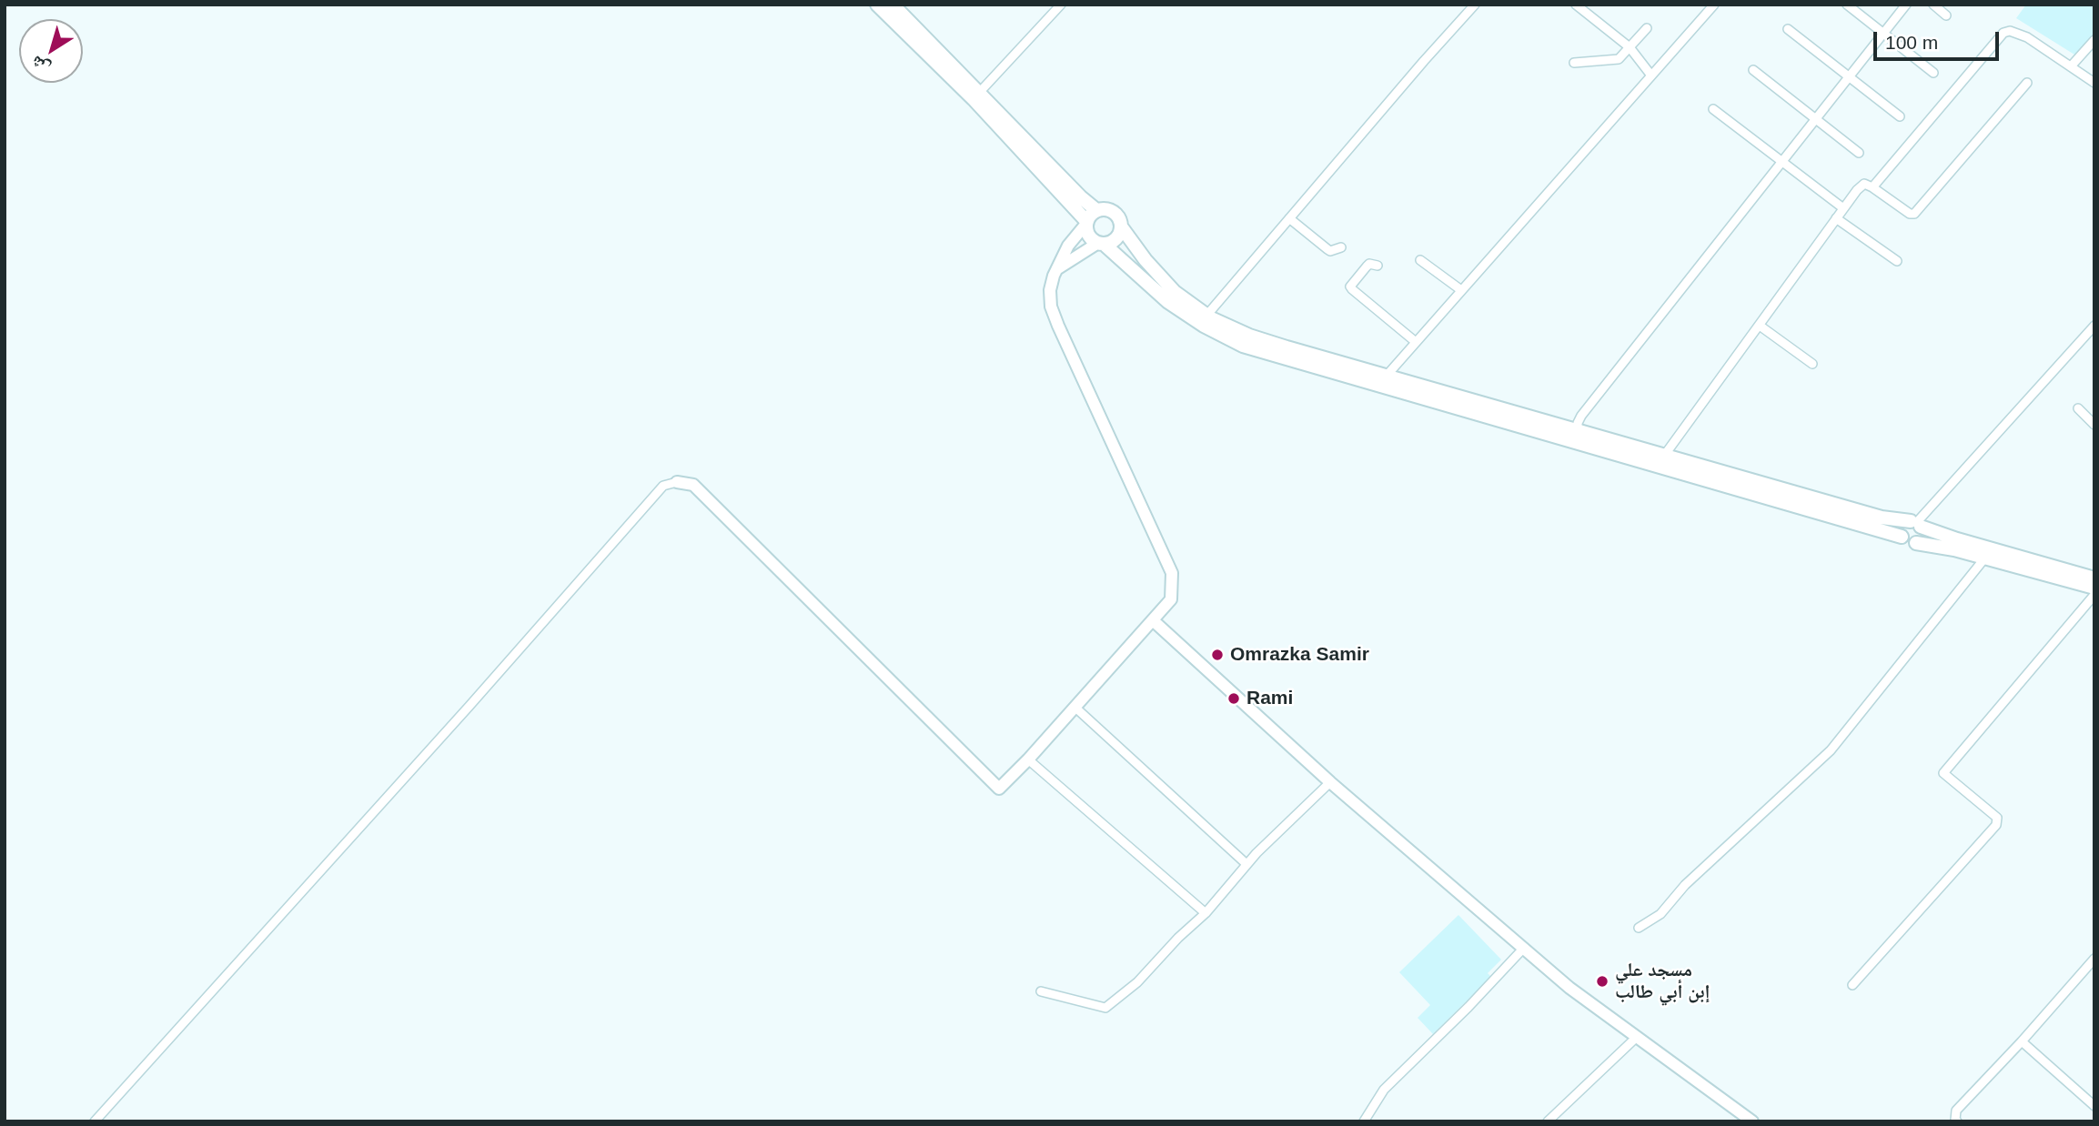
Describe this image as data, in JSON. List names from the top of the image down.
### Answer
{
  "places": ["Omrazka Samir", "Rami", "مسجد علي إبن أبي طالب"],
  "scale_bar": "100 m",
  "north": "bottom left"
}
